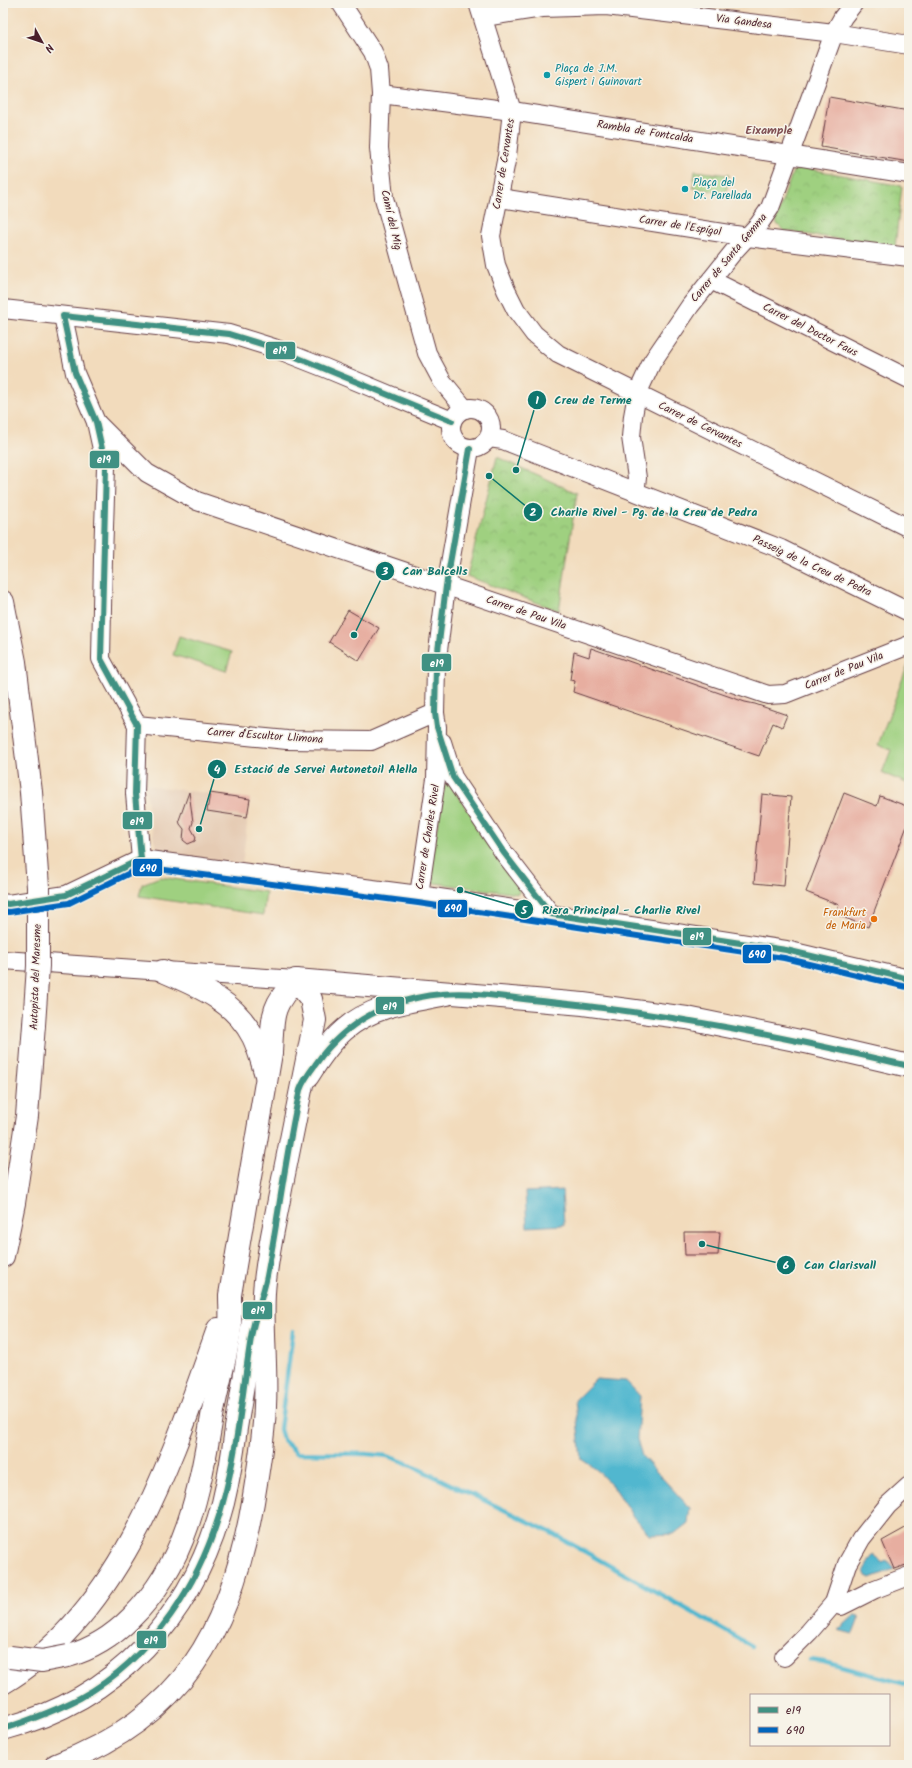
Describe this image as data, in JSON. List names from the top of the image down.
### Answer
{
  "streets": {
    "main road": ["Autopista del Maresme"],
    "street": [
      "Via Gandesa",
      "Rambla de Fontcalda",
      "Carrer de Cervantes",
      "Camí del Mig",
      "Carrer de l'Espígol",
      "Carrer de Santa Gemma",
      "Carrer del Doctor Faus",
      "Passeig de la Creu de Pedra",
      "Carrer de Pau Vila",
      "Carrer d'Escultor Llimona",
      "Carrer de Charles Rivel"
    ]
  },
  "crossings": [
    ["Via Gandesa", "Carrer de Santa Gemma"],
    ["Rambla de Fontcalda", "Carrer de Cervantes"],
    ["Rambla de Fontcalda", "Camí del Mig"],
    ["Rambla de Fontcalda", "Carrer de Santa Gemma"],
    ["Carrer de Cervantes", "Carrer de l'Espígol"],
    ["Carrer de Cervantes", "Carrer de Santa Gemma"],
    ["Camí del Mig", "Passeig de la Creu de Pedra"],
    ["Camí del Mig", "Carrer de Charles Rivel"],
    ["Carrer de l'Espígol", "Carrer de Santa Gemma"],
    ["Carrer de Santa Gemma", "Carrer del Doctor Faus"],
    ["Carrer de Santa Gemma", "Passeig de la Creu de Pedra"],
    ["Passeig de la Creu de Pedra", "Carrer de Charles Rivel"],
    ["Carrer de Pau Vila", "Carrer de Charles Rivel"],
    ["Carrer d'Escultor Llimona", "Carrer de Charles Rivel"]
  ],
  "districts": ["Eixample"],
  "places": [
    "Plaça de J.M. Gispert i Guinovart",
    "Plaça del Dr. Parellada",
    "Creu de Terme",
    "Charlie Rivel - Pg. de la Creu de Pedra",
    "Can Balcells",
    "Estació de Servei Autonetoil Alella",
    "Riera Principal - Charlie Rivel",
    "Frankfurt de Maria",
    "Can Clarisvall"
  ],
  "lines": ["transit line e19", "transit line 690"],
  "legend": ["e19", "690"],
  "north": "bottom right"
}
